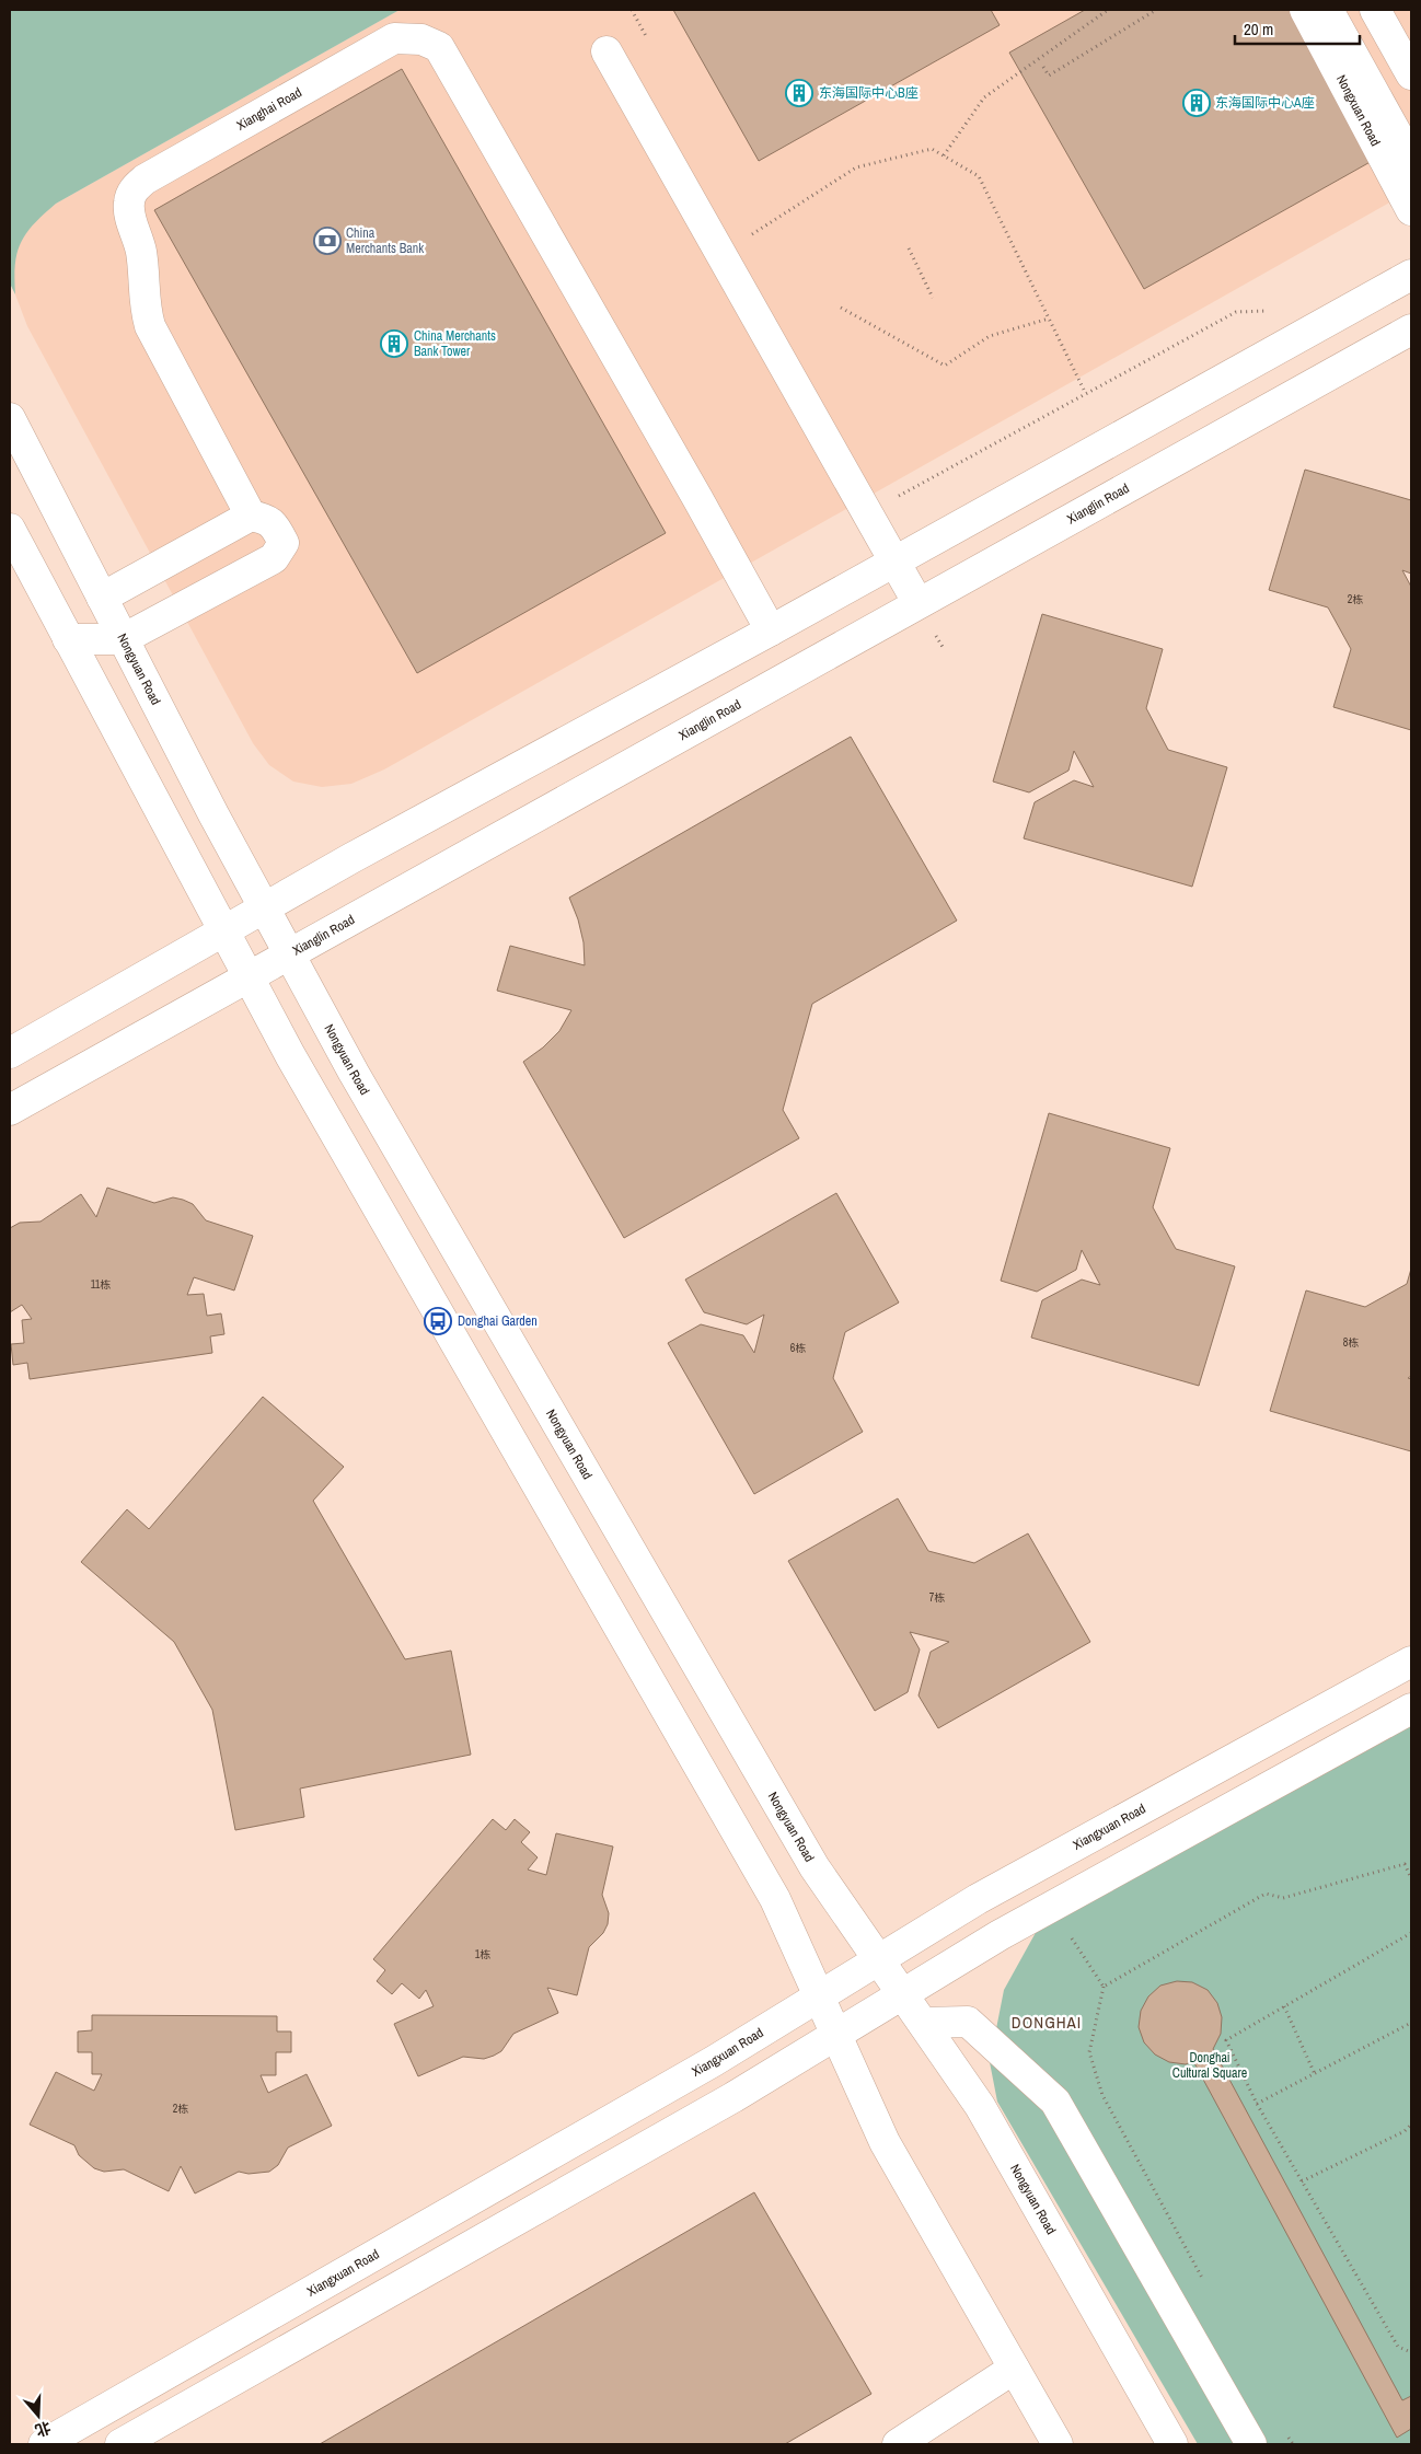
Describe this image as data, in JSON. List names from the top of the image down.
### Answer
{
  "streets": {
    "street": [
      "Xianghai Road",
      "Nongxuan Road",
      "Xianglin Road",
      "Nongyuan Road",
      "Xiangxuan Road"
    ]
  },
  "crossings": [
    ["Xianglin Road", "Nongyuan Road"],
    ["Nongyuan Road", "Xiangxuan Road"]
  ],
  "districts": ["DONGHAI"],
  "parks": ["Donghai Cultural Square"],
  "places": {
    "building": ["东海国际中心B座", "东海国际中心A座", "China Merchants Bank Tower"],
    "bank": ["China Merchants Bank"],
    "bus stop": ["Donghai Garden"]
  },
  "house_numbers": [
    "2栋",
    "11栋",
    "8栋",
    "6栋",
    "7栋",
    "1栋",
    "2栋"
  ],
  "scale_bar": "20 m",
  "north": "bottom"
}
